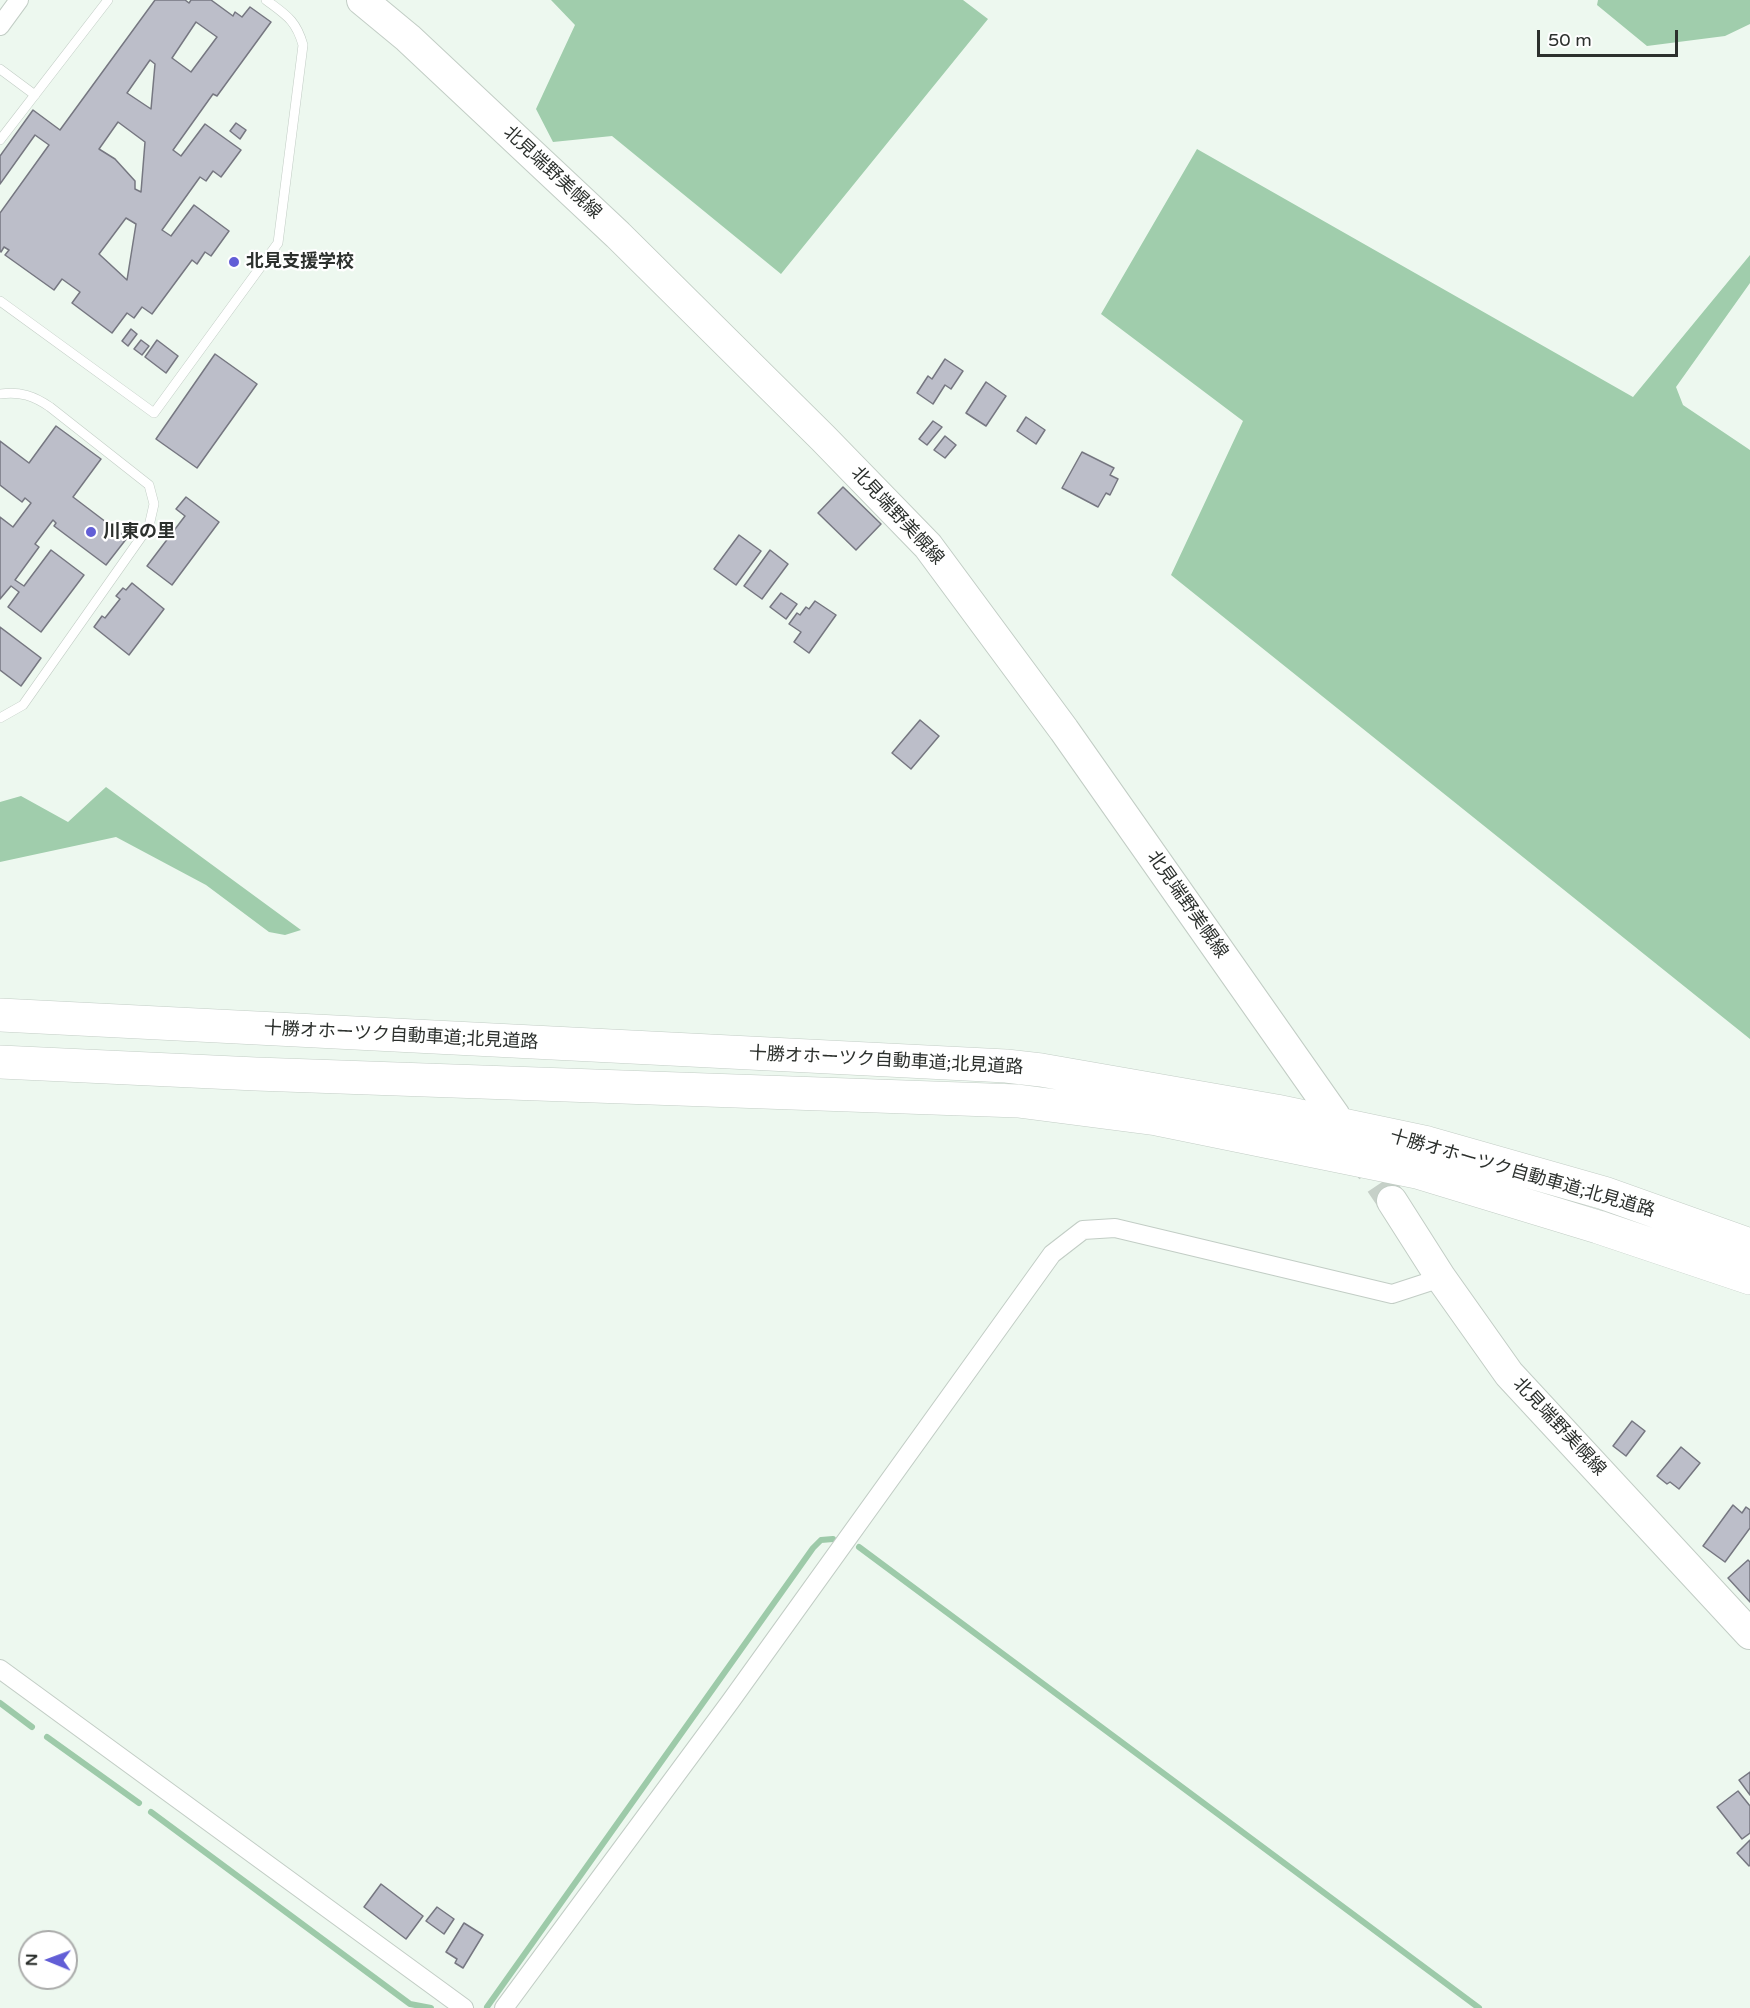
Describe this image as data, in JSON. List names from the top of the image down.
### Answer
{
  "streets": {
    "highway": ["十勝オホーツク自動車道;北見道路"],
    "main road": ["北見端野美幌線"]
  },
  "places": ["北見支援学校", "川東の里"],
  "scale_bar": "50 m",
  "north": "left"
}
